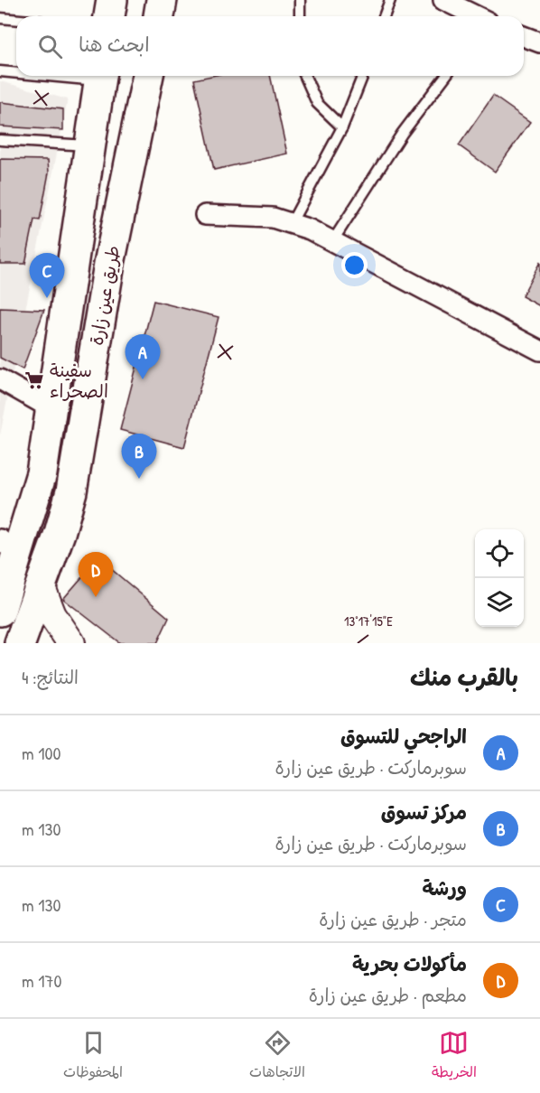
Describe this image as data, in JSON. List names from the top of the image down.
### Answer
{
  "streets": {
    "main road": ["طريق عين زارة"]
  },
  "places": {
    "supermarket": ["سفينة الصحراء"]
  },
  "page": {
    "search": "ابحث هنا",
    "pins": [
      "C",
      "A",
      "B",
      "D"
    ],
    "heading": ["بالقرب منك", "النتائج: 4"],
    "list": [
      {
        "mark": "A",
        "name": "الراجحي للتسوق",
        "note": "سوبرماركت · طريق عين زارة",
        "value": "100 m"
      },
      {
        "mark": "B",
        "name": "مركز تسوق",
        "note": "سوبرماركت · طريق عين زارة",
        "value": "130 m"
      },
      {
        "mark": "C",
        "name": "ورشة",
        "note": "متجر · طريق عين زارة",
        "value": "130 m"
      },
      {
        "mark": "D",
        "name": "مأكولات بحرية",
        "note": "مطعم · طريق عين زارة",
        "value": "170 m"
      }
    ],
    "nav": ["الخريطة", "الاتجاهات", "المحفوظات"]
  },
  "coordinates": ["13°17'15\"E"]
}
